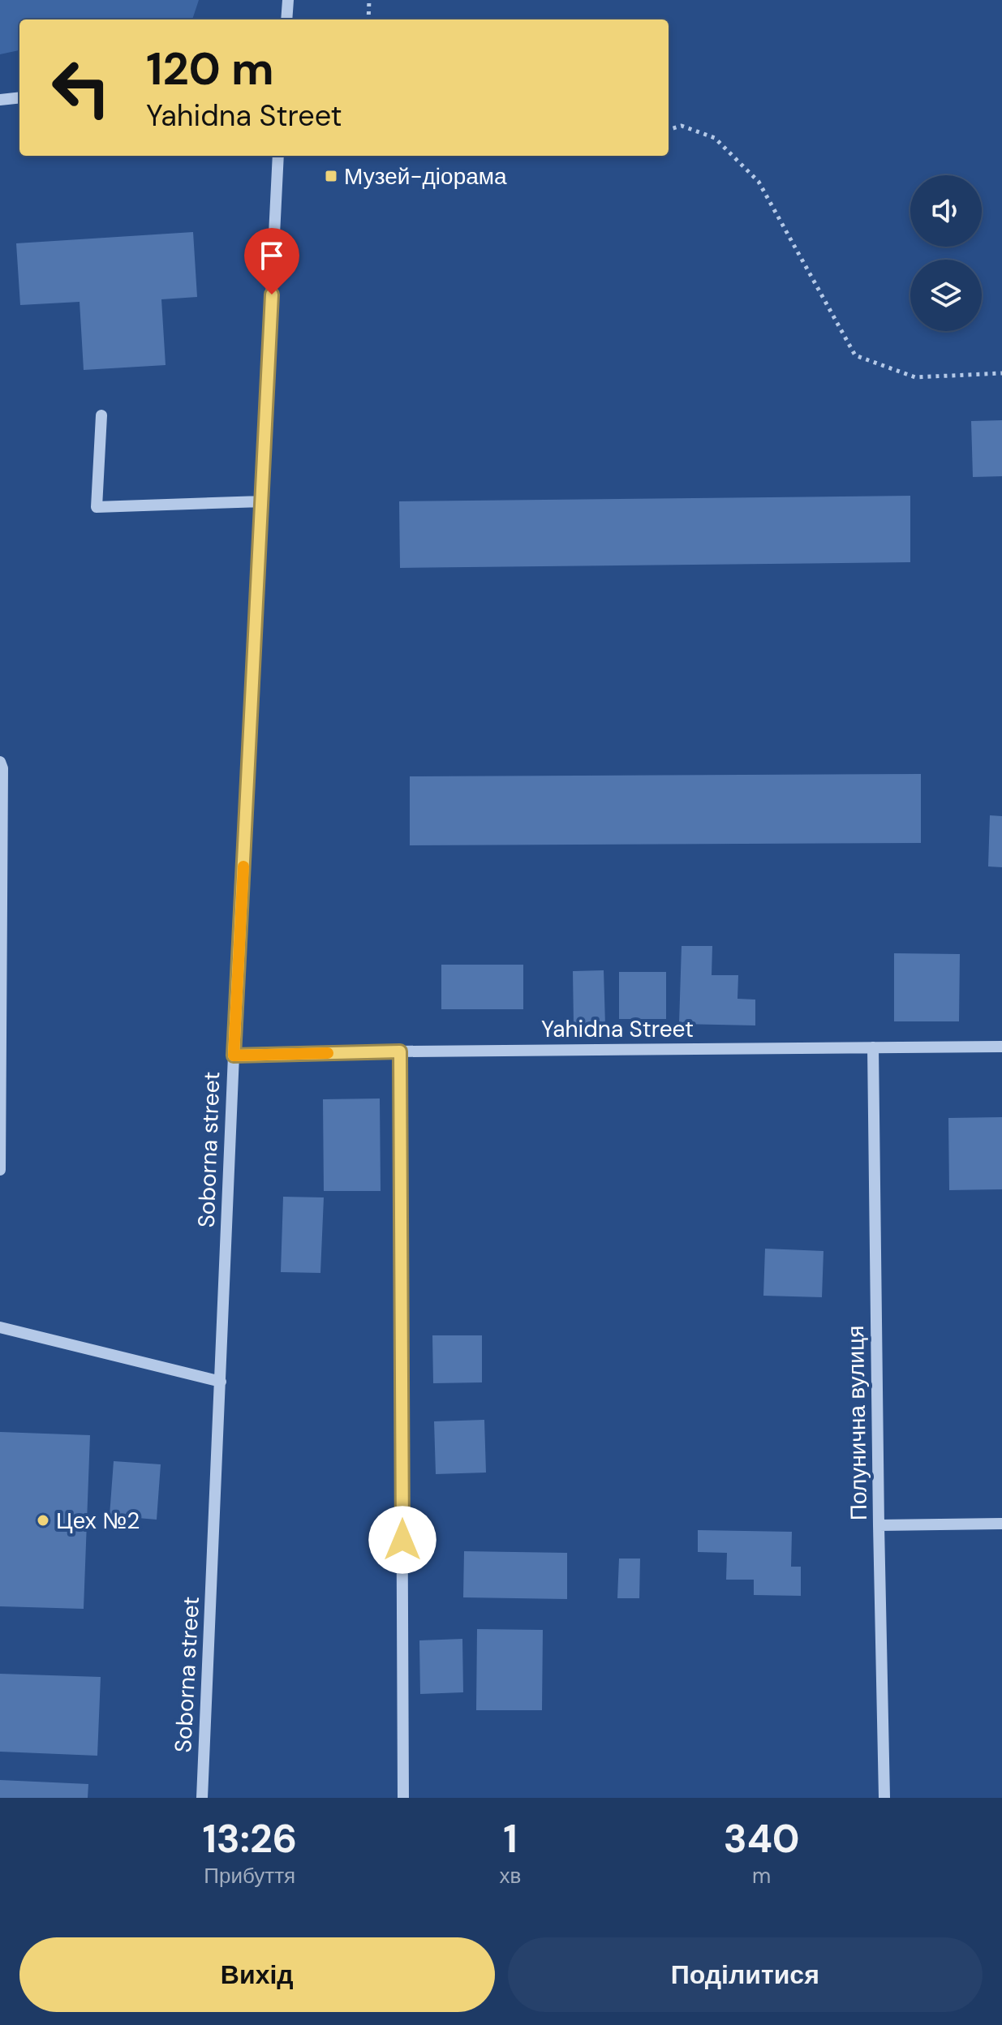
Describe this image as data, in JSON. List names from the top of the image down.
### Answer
{
  "streets": {
    "street": ["Yahidna Street", "Soborna street", "Полунична вулиця"]
  },
  "crossings": [
    ["Yahidna Street", "Soborna street"],
    ["Yahidna Street", "Полунична вулиця"]
  ],
  "places": {
    "transit": ["Музей-діорама"],
    "other": ["Цех №2"]
  },
  "page": {
    "turn": ["120 m", "Yahidna Street"],
    "eta": [
      "13:26",
      "Прибуття",
      "1",
      "хв",
      "340",
      "m"
    ],
    "buttons": ["Вихід", "Поділитися"]
  }
}
